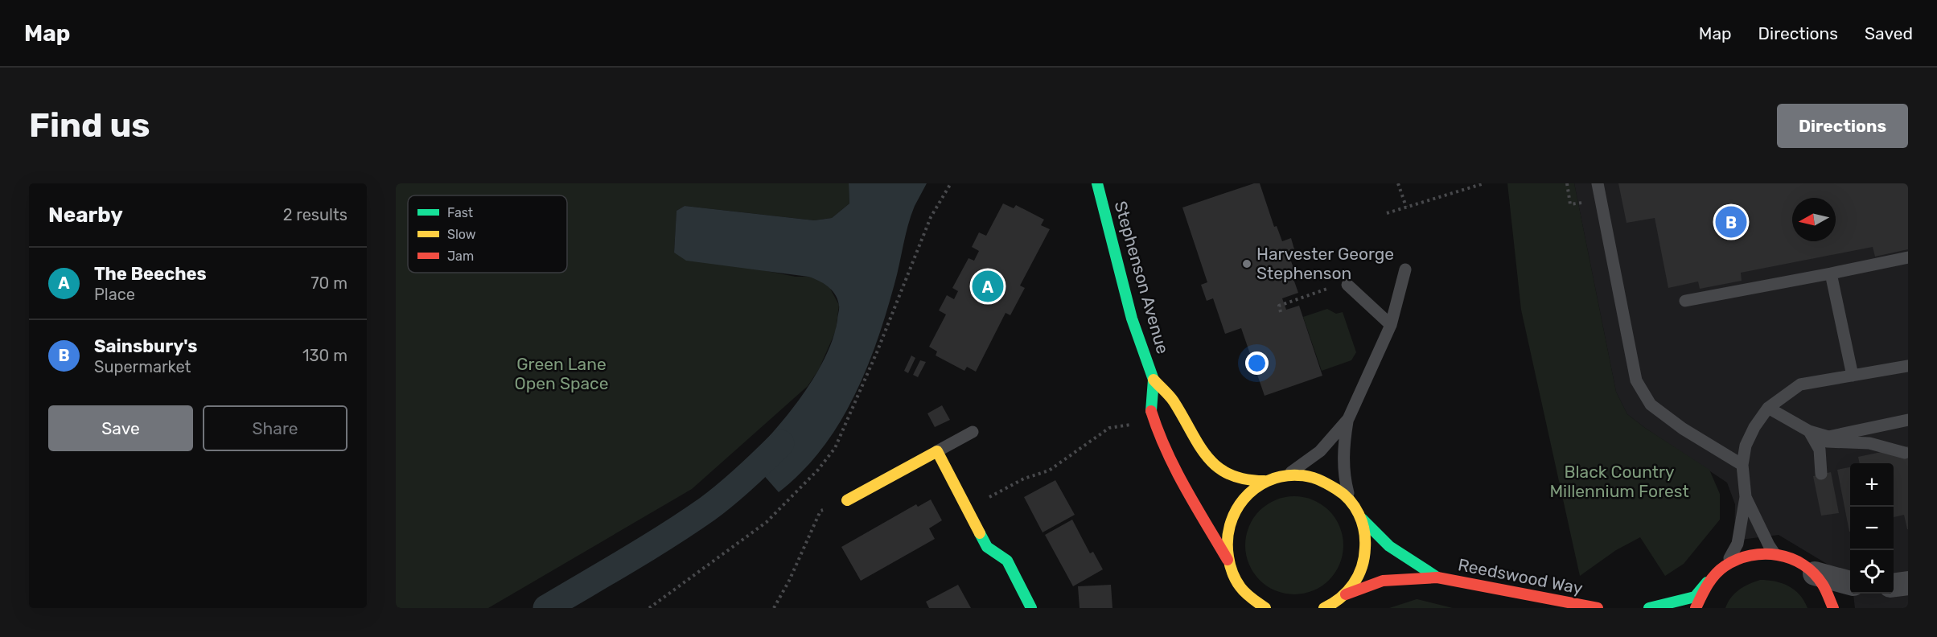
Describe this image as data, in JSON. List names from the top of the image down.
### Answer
{
  "streets": {
    "street": ["Stephenson Avenue", "Reedswood Way"]
  },
  "parks": ["Green Lane Open Space", "Black Country Millennium Forest"],
  "places": ["Harvester George Stephenson"],
  "legend": ["Fast", "Slow", "Jam"],
  "north": "left",
  "page": {
    "header": "Map",
    "nav": ["Map", "Directions", "Saved"],
    "buttons": [
      "Directions",
      ["Save", "Share"]
    ],
    "title": "Find us",
    "heading": ["Nearby", "2 results"],
    "pins": ["B", "A"],
    "list": [
      {
        "mark": "A",
        "name": "The Beeches",
        "note": "Place",
        "value": "70 m"
      },
      {
        "mark": "B",
        "name": "Sainsbury's",
        "note": "Supermarket",
        "value": "130 m"
      }
    ],
    "map_buttons": ["+", "−"]
  }
}
